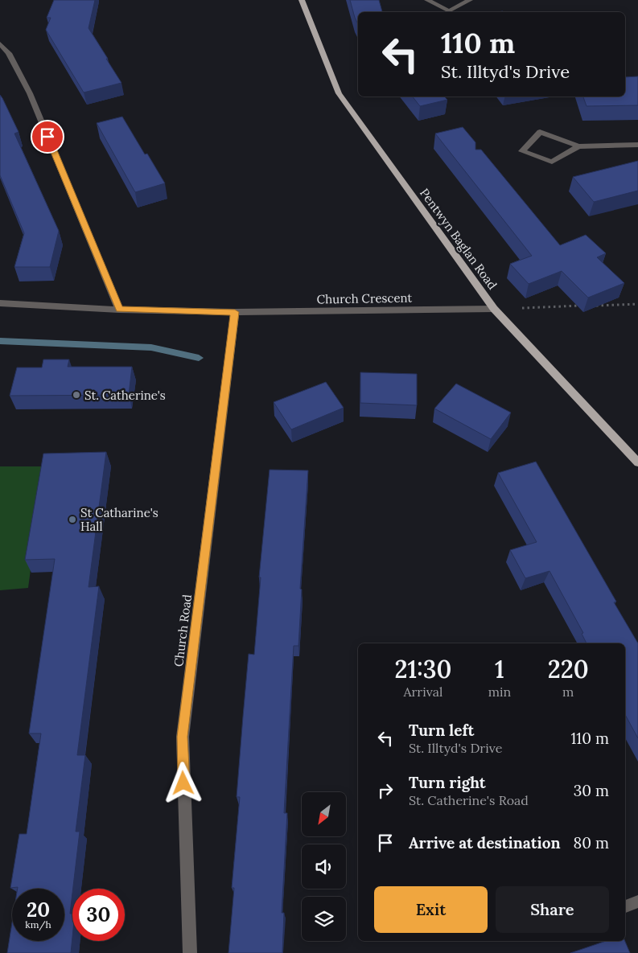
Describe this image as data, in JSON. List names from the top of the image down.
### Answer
{
  "streets": {
    "main road": ["Pentwyn Baglan Road"],
    "street": ["Church Crescent", "Church Road"]
  },
  "crossings": [
    ["Pentwyn Baglan Road", "Church Crescent"],
    ["Church Crescent", "Church Road"]
  ],
  "places": ["St. Catherine's", "St Catharine's Hall"],
  "north": "bottom left",
  "page": {
    "turn": ["110 m", "St. Illtyd's Drive"],
    "eta": [
      "21:30",
      "Arrival",
      "1",
      "min",
      "220",
      "m"
    ],
    "list": [
      {
        "name": "Turn left",
        "note": "St. Illtyd's Drive",
        "value": "110 m"
      },
      {
        "name": "Turn right",
        "note": "St. Catherine's Road",
        "value": "30 m"
      },
      {
        "name": "Arrive at destination",
        "value": "80 m"
      }
    ],
    "buttons": ["Exit", "Share"],
    "speed": "20 km/h",
    "limit": "30"
  }
}
